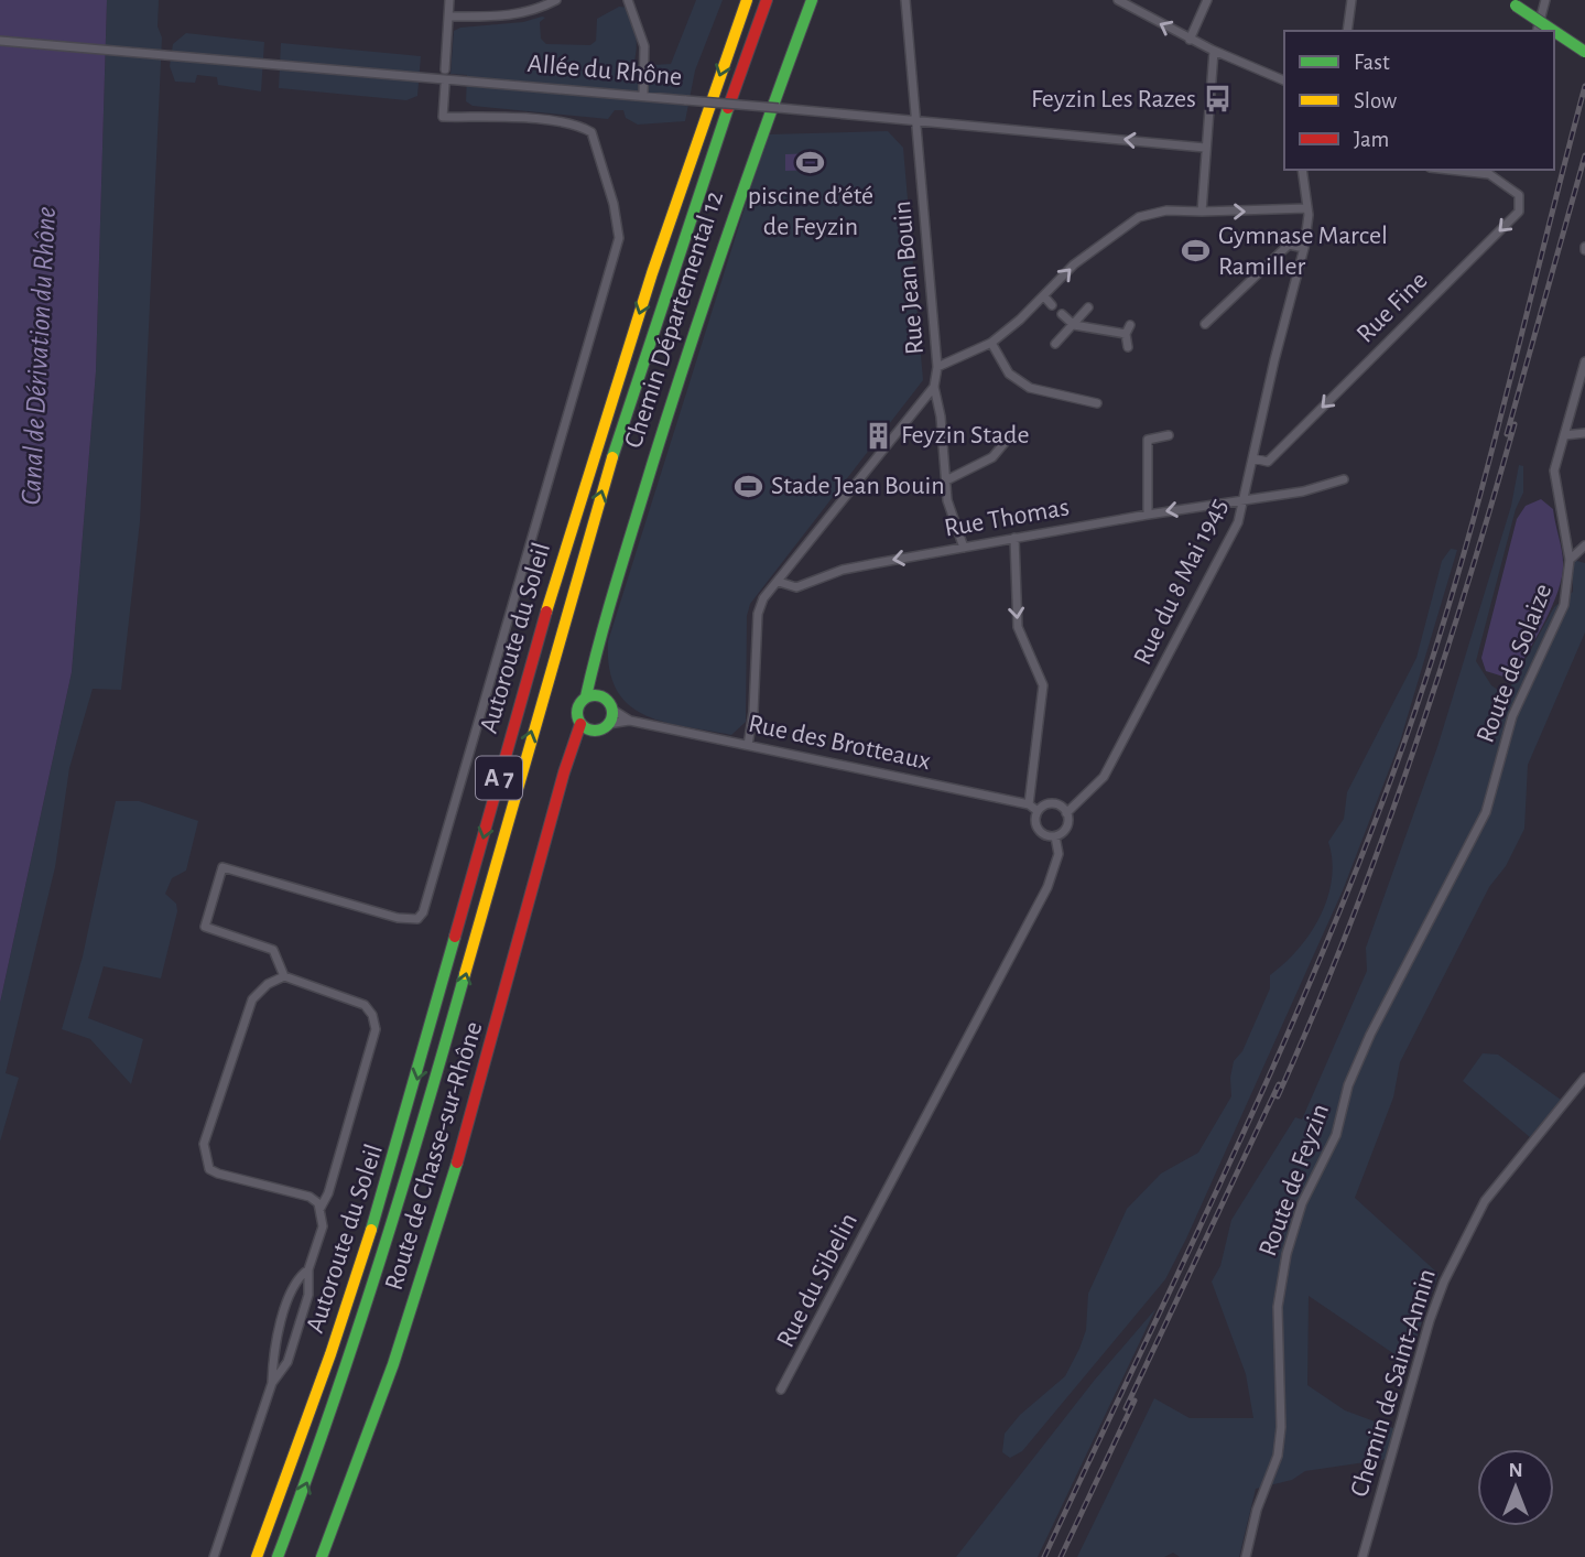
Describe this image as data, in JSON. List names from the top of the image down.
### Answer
{
  "streets": {
    "main road": [
      "Chemin Départemental 12",
      "Autoroute du Soleil",
      "A 7",
      "Route de Chasse-sur-Rhône"
    ],
    "street": [
      "Allée du Rhône",
      "Rue Jean Bouin",
      "Rue Fine",
      "Rue Thomas",
      "Rue du 8 Mai 1945",
      "Route de Solaize",
      "Rue des Brotteaux",
      "Route de Feyzin",
      "Rue du Sibelin",
      "Chemin de Saint-Annin"
    ]
  },
  "crossings": [
    ["Allée du Rhône", "Rue Jean Bouin"],
    ["Rue Jean Bouin", "Rue Thomas"],
    ["Rue Fine", "Rue du 8 Mai 1945"],
    ["Chemin Départemental 12", "Rue des Brotteaux"],
    ["Chemin Départemental 12", "Route de Chasse-sur-Rhône"],
    ["Rue Thomas", "Rue du 8 Mai 1945"],
    ["Rue du 8 Mai 1945", "Rue des Brotteaux"],
    ["Rue du 8 Mai 1945", "Rue du Sibelin"],
    ["Route de Solaize", "Route de Feyzin"],
    ["Rue des Brotteaux", "Route de Chasse-sur-Rhône"],
    ["Rue des Brotteaux", "Rue du Sibelin"]
  ],
  "one_way": ["Rue Fine", "Rue Thomas"],
  "water": ["Canal de Dérivation du Rhône"],
  "places": {
    "bus stop": ["Feyzin Les Razes"],
    "sports": ["piscine d’été de Feyzin", "Gymnase Marcel Ramiller", "Stade Jean Bouin"],
    "building": ["Feyzin Stade"]
  },
  "legend": ["Fast", "Slow", "Jam"],
  "north": "top"
}
